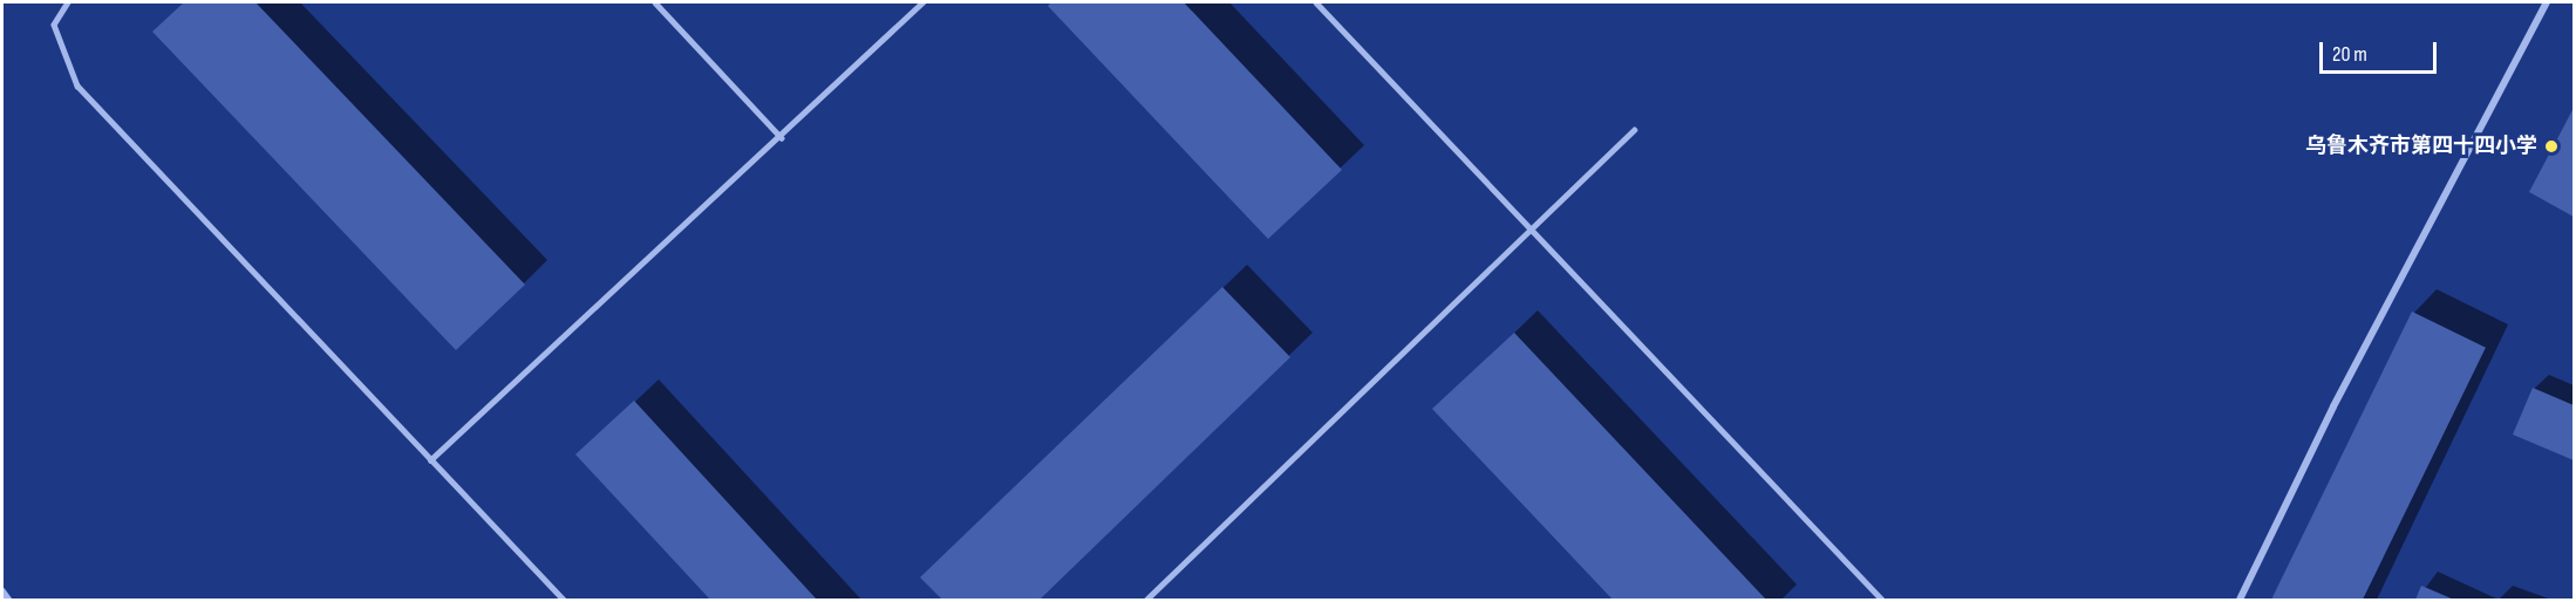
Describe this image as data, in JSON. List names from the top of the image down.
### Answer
{
  "places": ["乌鲁木齐市第四十四小学"],
  "scale_bar": "20 m"
}
